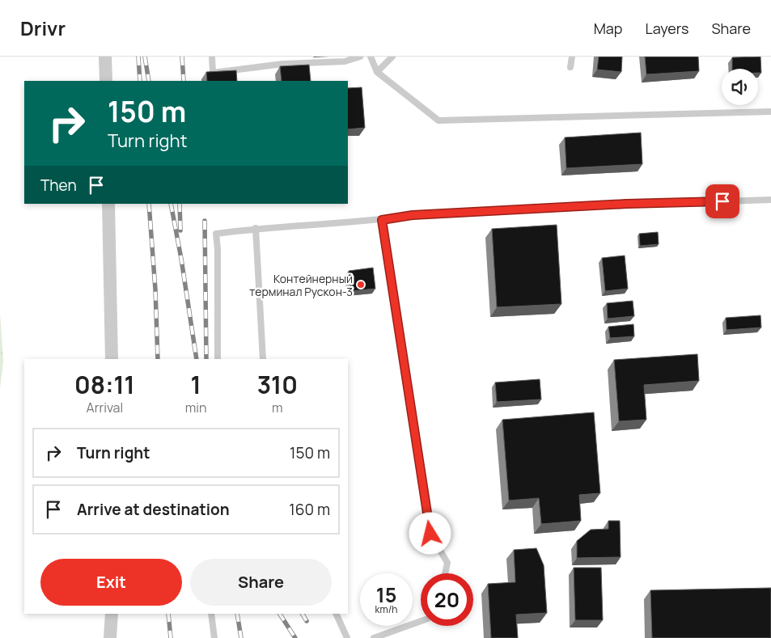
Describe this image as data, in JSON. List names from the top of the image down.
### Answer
{
  "places": ["Контейнерный терминал Рускон-3"],
  "page": {
    "header": "Drivr",
    "nav": ["Map", "Layers", "Share"],
    "turn": ["150 m", "Turn right"],
    "then": "Then",
    "eta": [
      "08:11",
      "Arrival",
      "1",
      "min",
      "310",
      "m"
    ],
    "list": [
      {
        "name": "Turn right",
        "value": "150 m"
      },
      {
        "name": "Arrive at destination",
        "value": "160 m"
      }
    ],
    "buttons": ["Exit", "Share"],
    "speed": "15 km/h",
    "limit": "20"
  }
}
